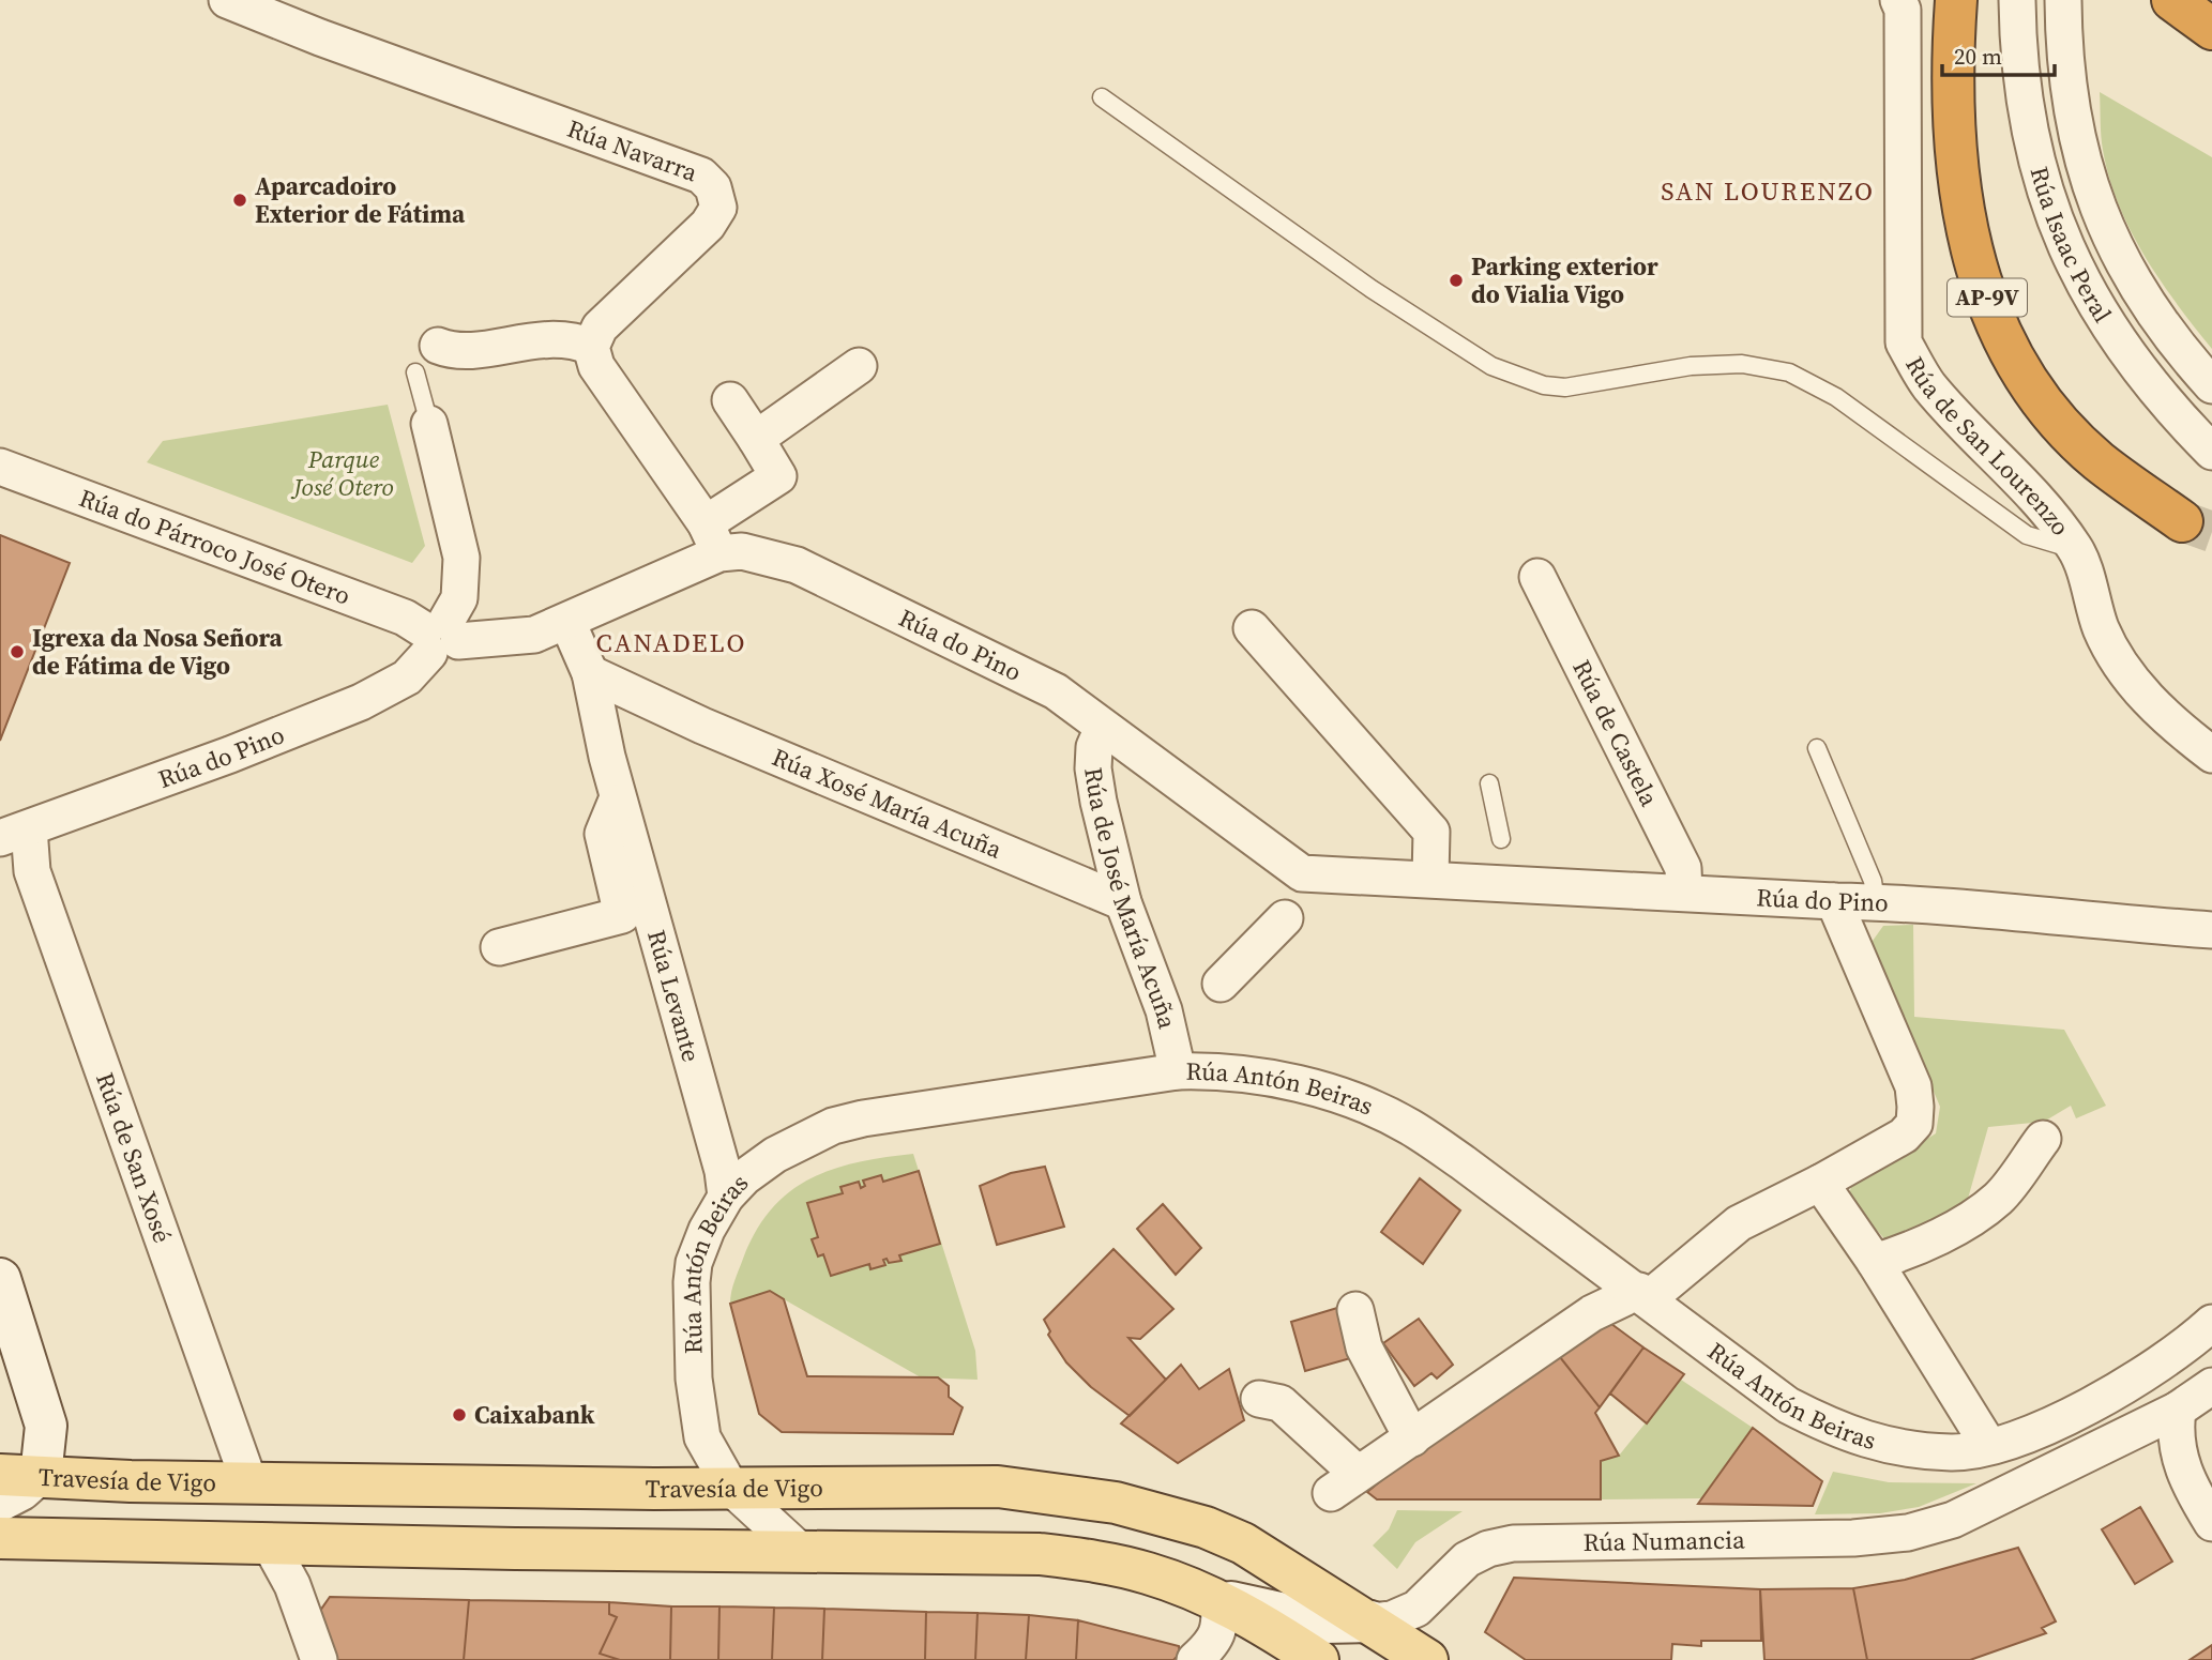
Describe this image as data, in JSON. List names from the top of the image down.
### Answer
{
  "streets": {
    "highway": ["AP-9V"],
    "main road": ["Travesía de Vigo"],
    "street": [
      "Rúa Navarra",
      "Rúa Isaac Peral",
      "Rúa de San Lourenzo",
      "Rúa do Párroco José Otero",
      "Rúa do Pino",
      "Rúa de Castela",
      "Rúa Xosé María Acuña",
      "Rúa de José María Acuña",
      "Rúa Levante",
      "Rúa Antón Beiras",
      "Rúa de San Xosé",
      "Rúa Numancia"
    ]
  },
  "crossings": [
    ["Rúa do Párroco José Otero", "Rúa do Pino"],
    ["Rúa do Pino", "Rúa de Castela"],
    ["Rúa do Pino", "Rúa de José María Acuña"],
    ["Rúa do Pino", "Rúa Levante"],
    ["Rúa do Pino", "Rúa de San Xosé"],
    ["Rúa Xosé María Acuña", "Rúa de José María Acuña"],
    ["Rúa Xosé María Acuña", "Rúa Levante"],
    ["Rúa de José María Acuña", "Rúa Antón Beiras"],
    ["Rúa Levante", "Rúa Antón Beiras"],
    ["Rúa Antón Beiras", "Travesía de Vigo"],
    ["Rúa de San Xosé", "Travesía de Vigo"],
    ["Travesía de Vigo", "Rúa Numancia"]
  ],
  "districts": ["SAN LOURENZO", "CANADELO"],
  "parks": ["Parque José Otero"],
  "places": [
    "Aparcadoiro Exterior de Fátima",
    "Parking exterior do Vialia Vigo",
    "Igrexa da Nosa Señora de Fátima de Vigo",
    "Caixabank"
  ],
  "scale_bar": "20 m"
}
